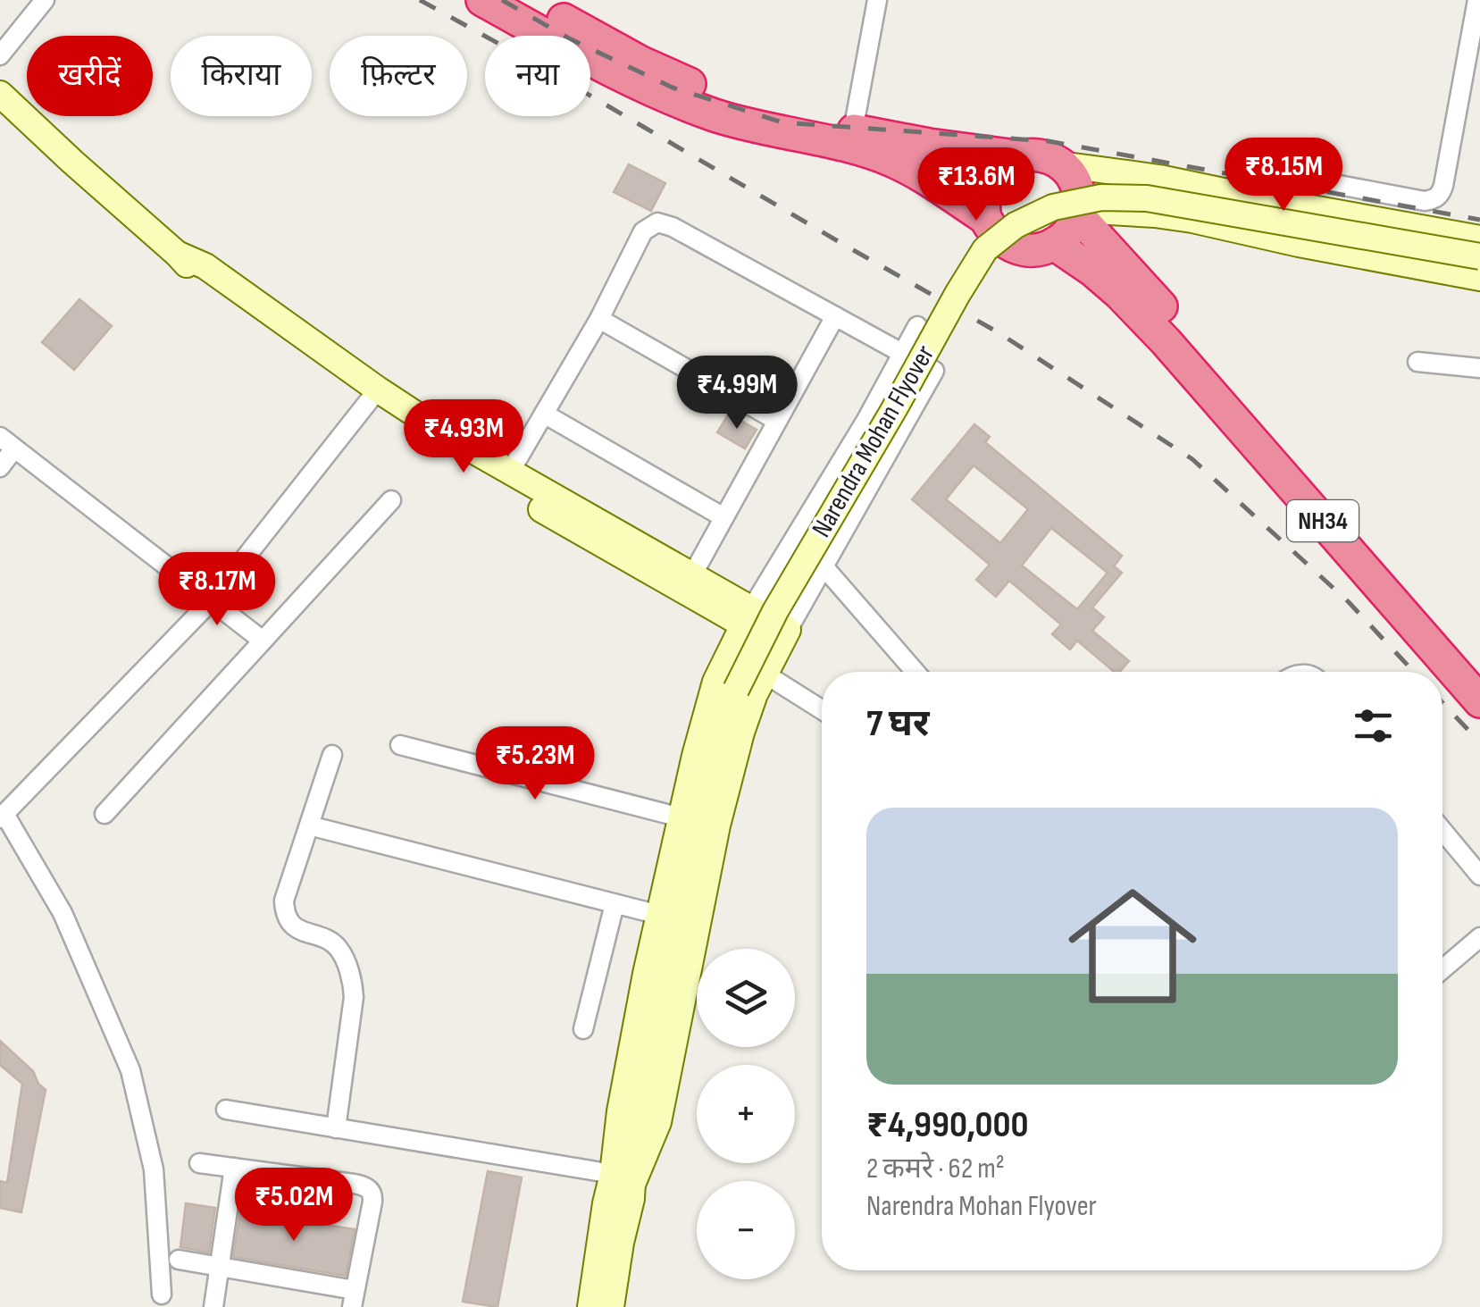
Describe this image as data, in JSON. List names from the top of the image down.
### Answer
{
  "streets": {
    "highway": ["NH34"],
    "main road": ["Narendra Mohan Flyover"]
  },
  "page": {
    "chip": [
      "खरीदें",
      "किराया",
      "फ़िल्टर",
      "नया"
    ],
    "price": [
      "₹8.15M",
      "₹13.6M",
      "₹4.99M",
      "₹4.93M",
      "₹8.17M",
      "₹5.23M",
      "₹5.02M"
    ],
    "heading": "7 घर",
    "list": [
      {
        "name": "₹4,990,000",
        "note": "2 कमरे · 62 m² · Narendra Mohan Flyover"
      }
    ],
    "map_buttons": ["+", "−"]
  }
}
